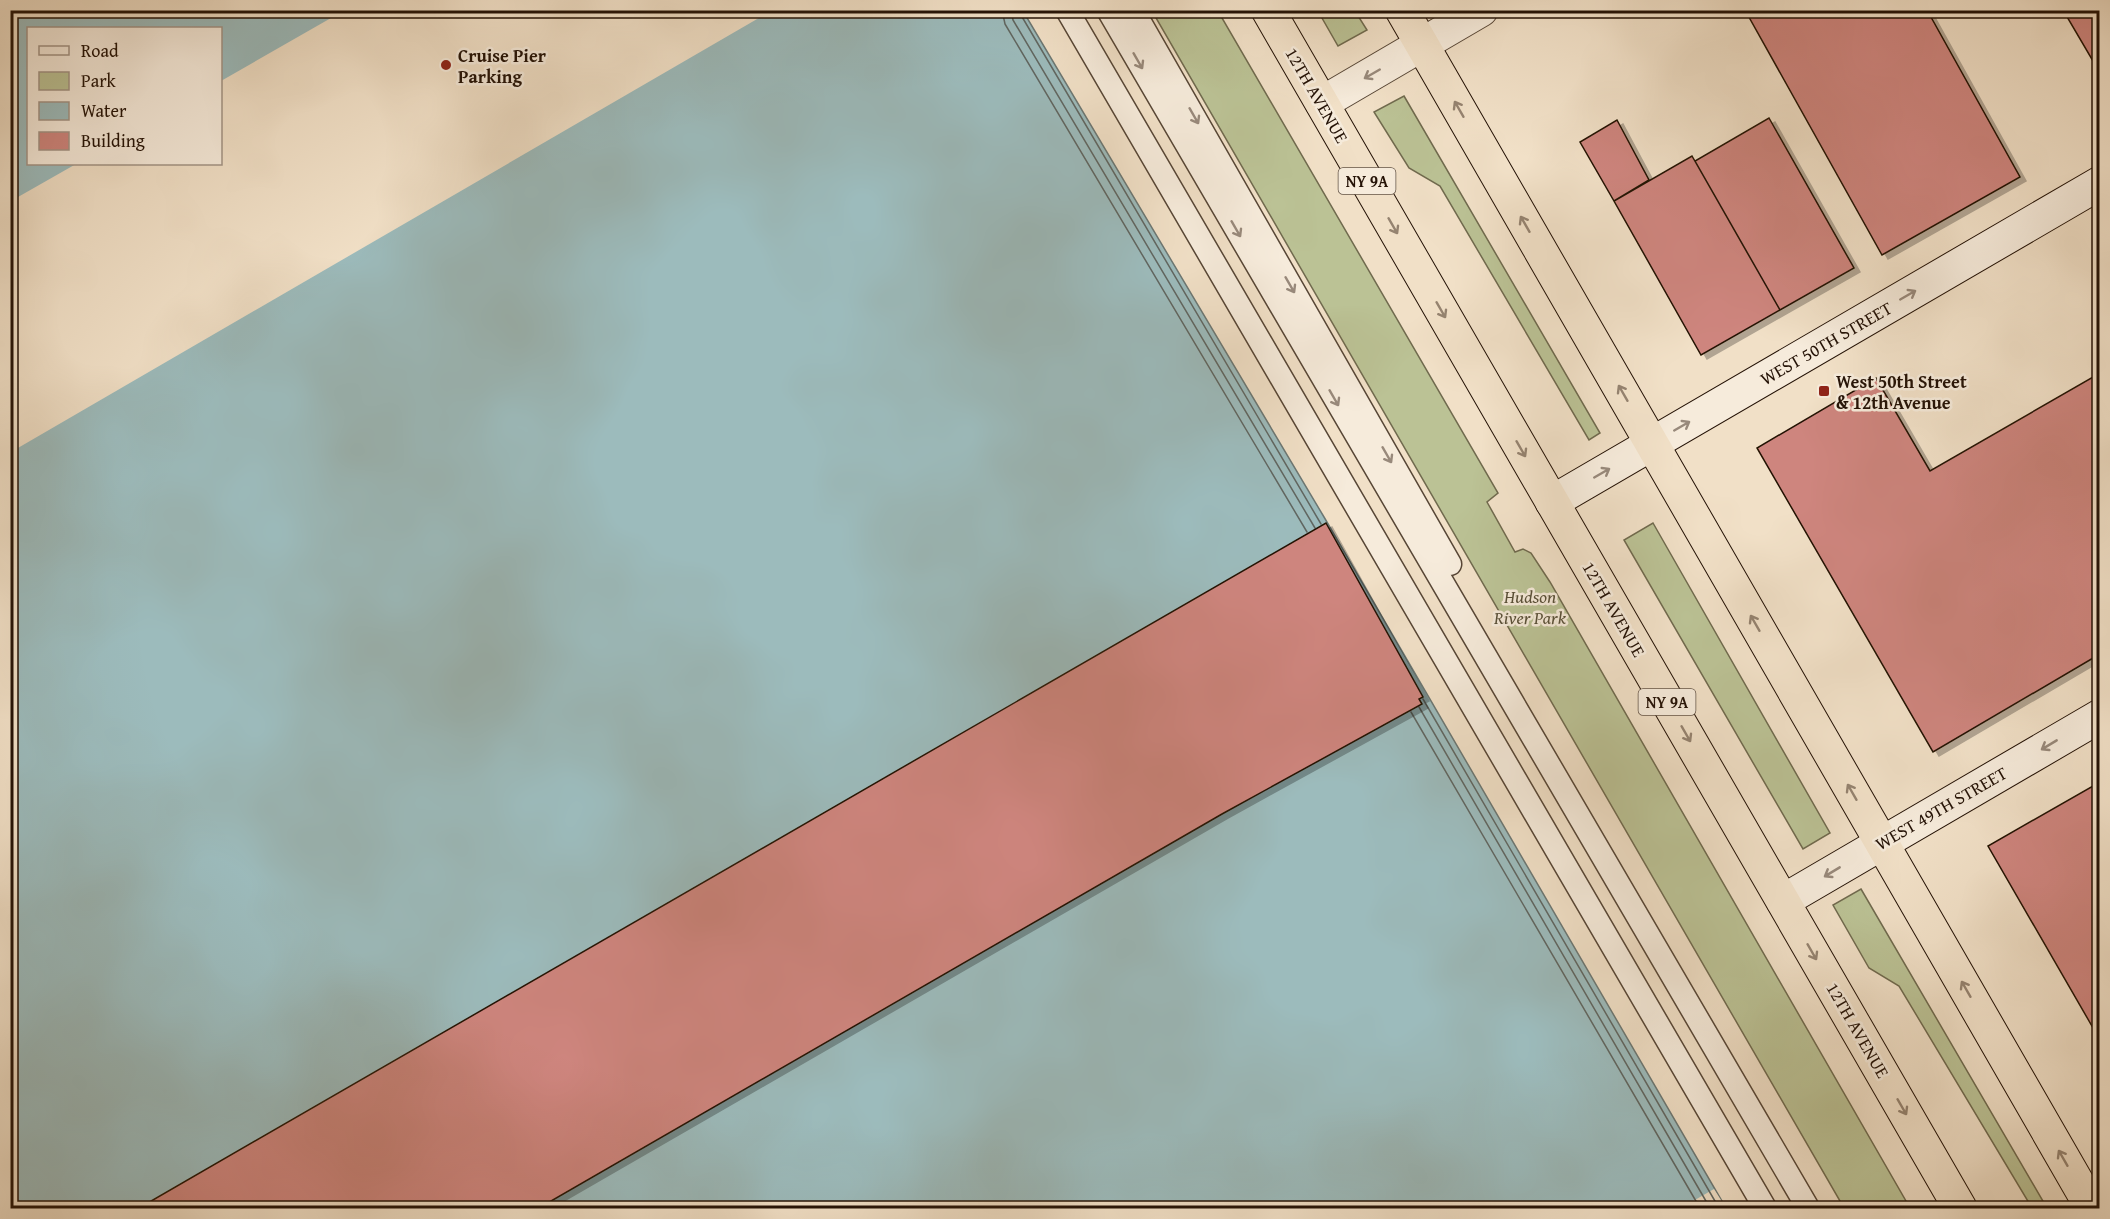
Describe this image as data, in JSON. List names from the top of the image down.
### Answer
{
  "streets": {
    "highway": ["12TH AVENUE", "NY 9A"],
    "main road": ["WEST 50TH STREET", "WEST 49TH STREET"]
  },
  "crossings": [
    ["12TH AVENUE", "WEST 50TH STREET"],
    ["12TH AVENUE", "WEST 49TH STREET"]
  ],
  "one_way": ["WEST 50TH STREET", "WEST 49TH STREET"],
  "parks": ["Hudson River Park"],
  "places": {
    "other": ["Cruise Pier Parking"],
    "transit": ["West 50th Street & 12th Avenue"]
  },
  "legend": [
    "Road",
    "Park",
    "Water",
    "Building"
  ]
}
